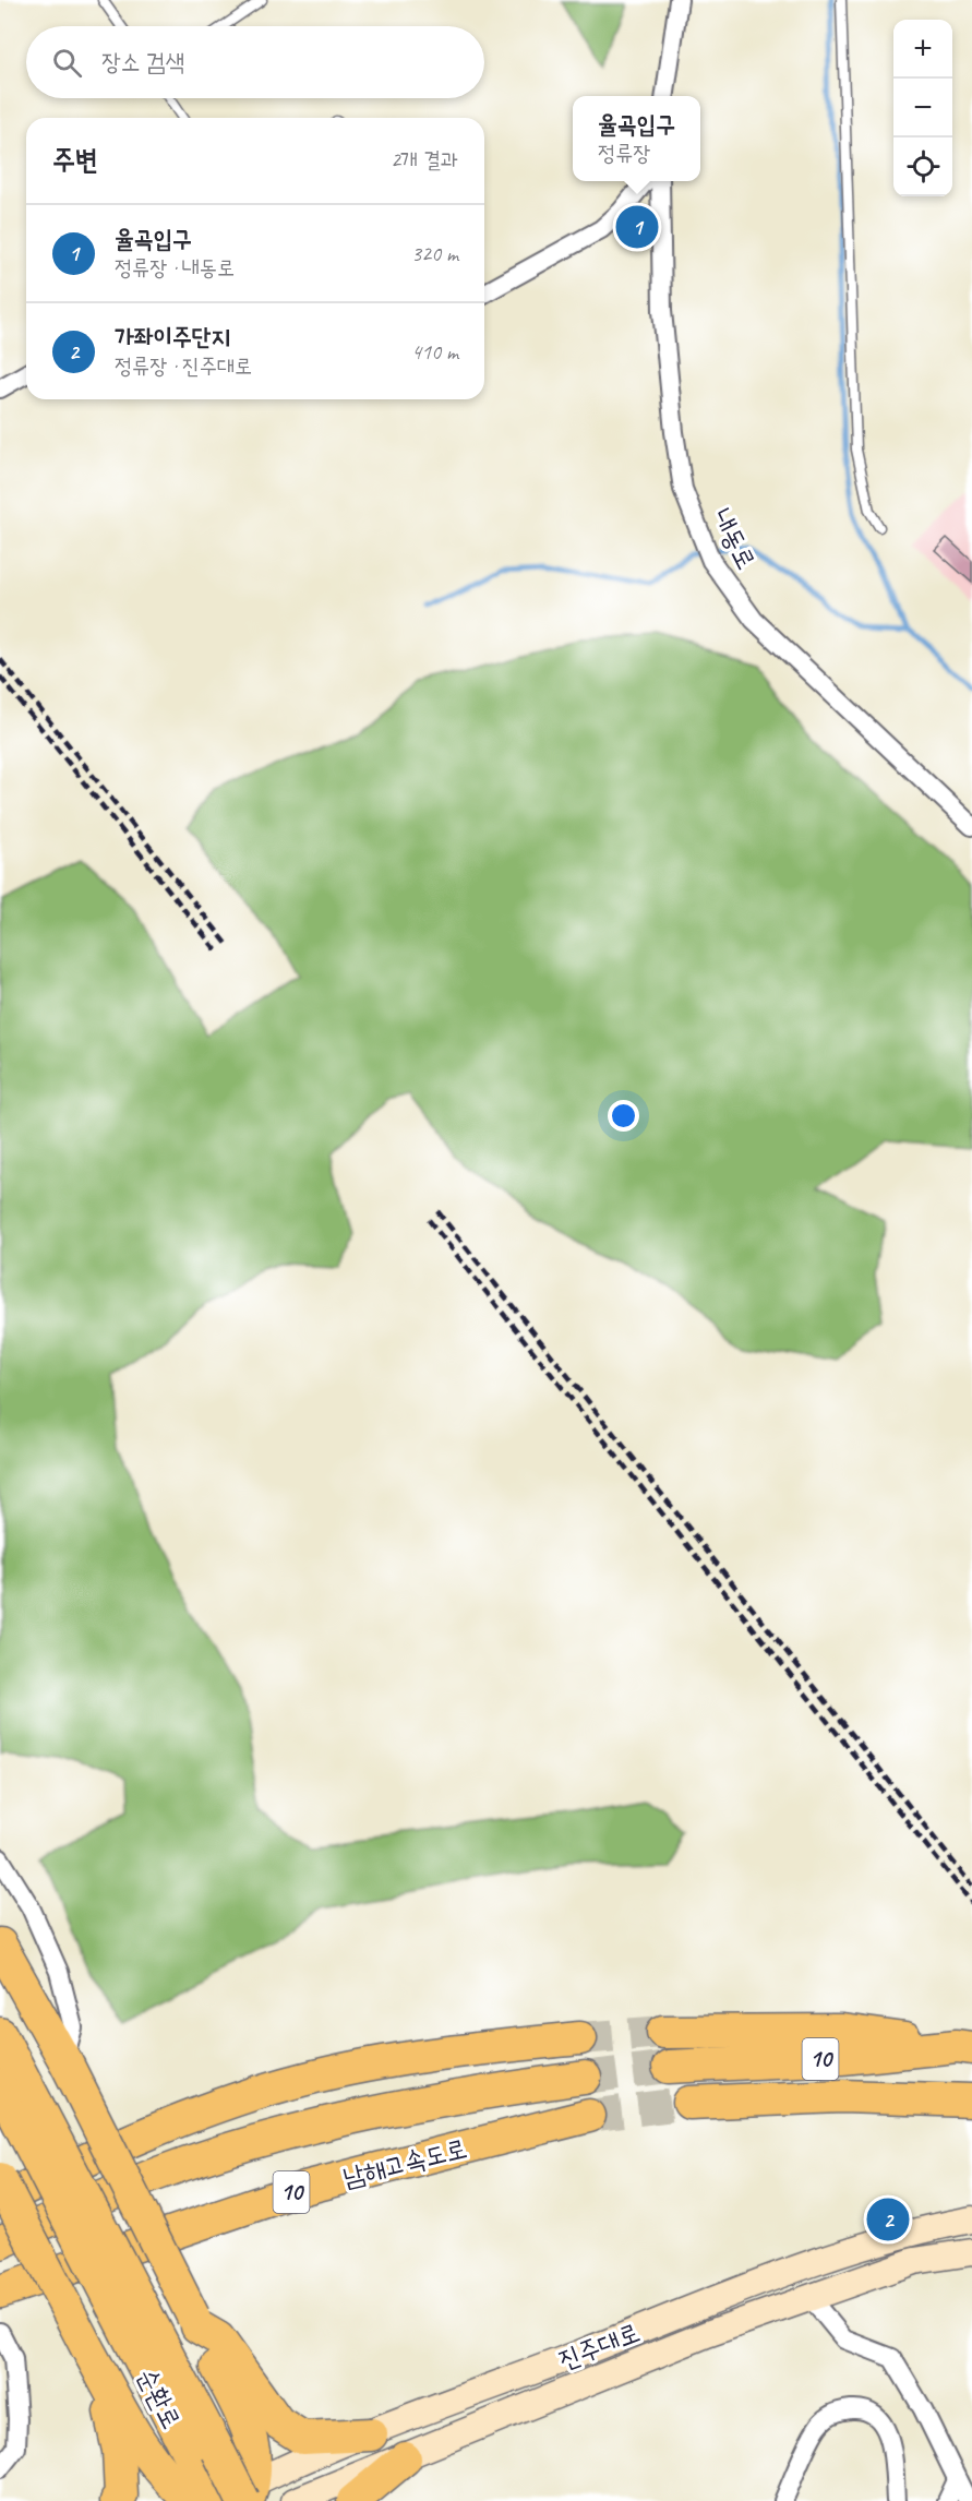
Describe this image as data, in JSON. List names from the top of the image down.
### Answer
{
  "streets": {
    "highway": ["10", "남해고속도로", "순환로"],
    "street": ["내동로", "진주대로"]
  },
  "crossings": [
    ["진주대로", "순환로"]
  ],
  "page": {
    "map_buttons": ["+", "−"],
    "search": "장소 검색",
    "popup": ["율곡입구", "정류장"],
    "heading": ["주변", "2개 결과"],
    "pins": ["1", "2"],
    "list": [
      {
        "mark": "1",
        "name": "율곡입구",
        "note": "정류장 · 내동로",
        "value": "320 m"
      },
      {
        "mark": "2",
        "name": "가좌이주단지",
        "note": "정류장 · 진주대로",
        "value": "410 m"
      }
    ]
  }
}
